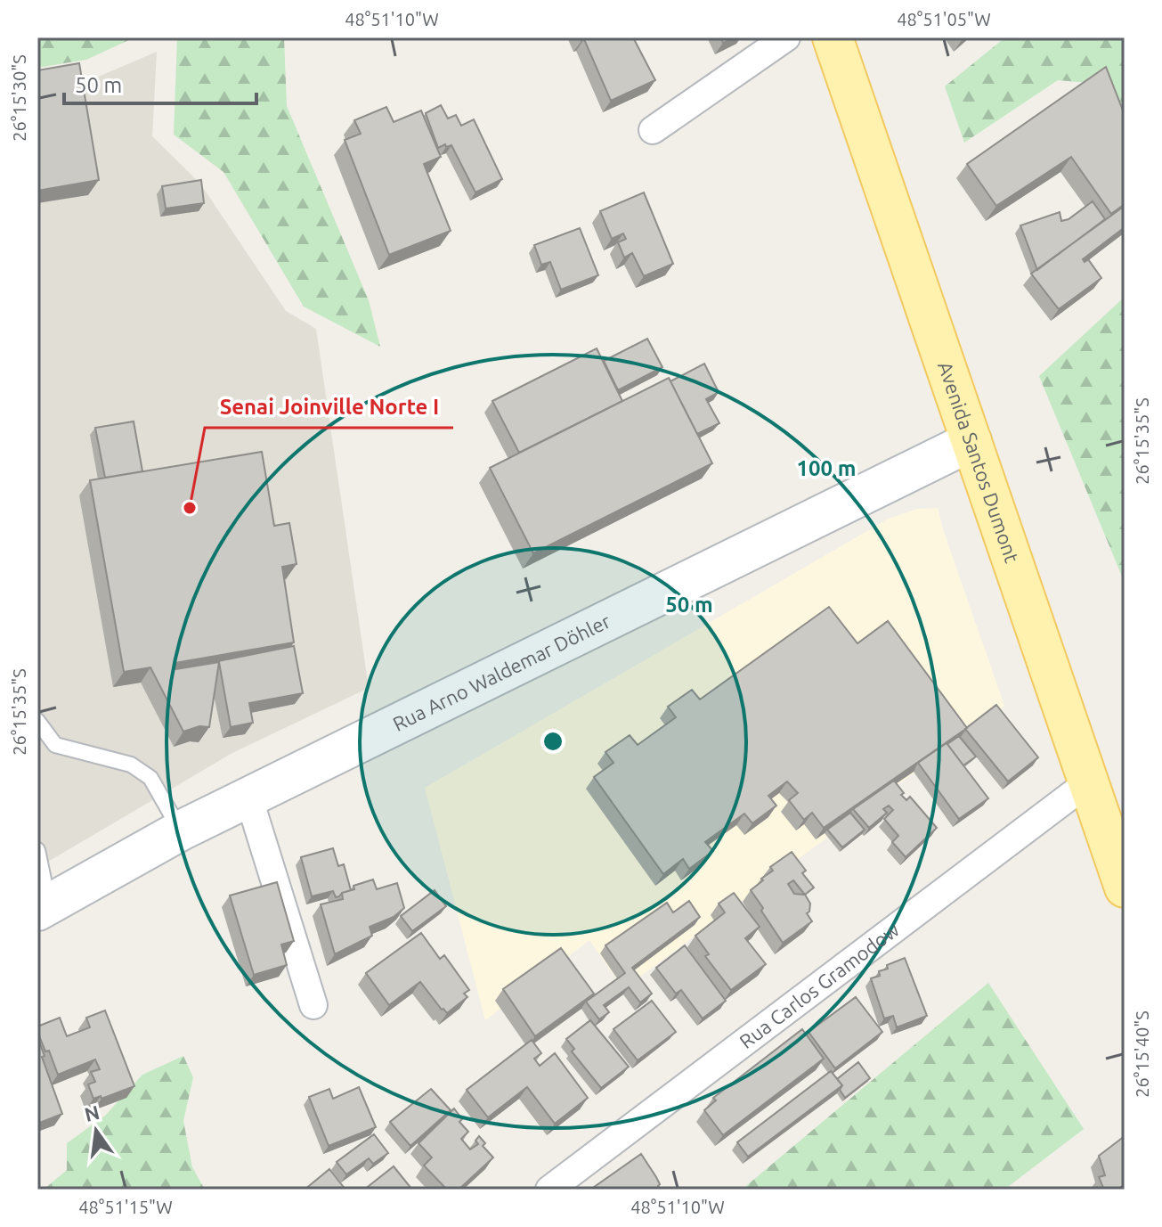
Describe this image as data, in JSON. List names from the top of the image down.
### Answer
{
  "streets": {
    "main road": ["Avenida Santos Dumont", "Rua Arno Waldemar Döhler"],
    "street": ["Rua Carlos Gramodow"]
  },
  "crossings": [
    ["Avenida Santos Dumont", "Rua Arno Waldemar Döhler"],
    ["Avenida Santos Dumont", "Rua Carlos Gramodow"]
  ],
  "places": ["Senai Joinville Norte I"],
  "scale_bar": "50 m",
  "north": "top",
  "coordinates": [
    "48°51'10\"W",
    "48°51'05\"W",
    "26°15'30\"S",
    "26°15'35\"S",
    "26°15'40\"S",
    "48°51'15\"W"
  ],
  "rings": ["100 m", "50 m"]
}
